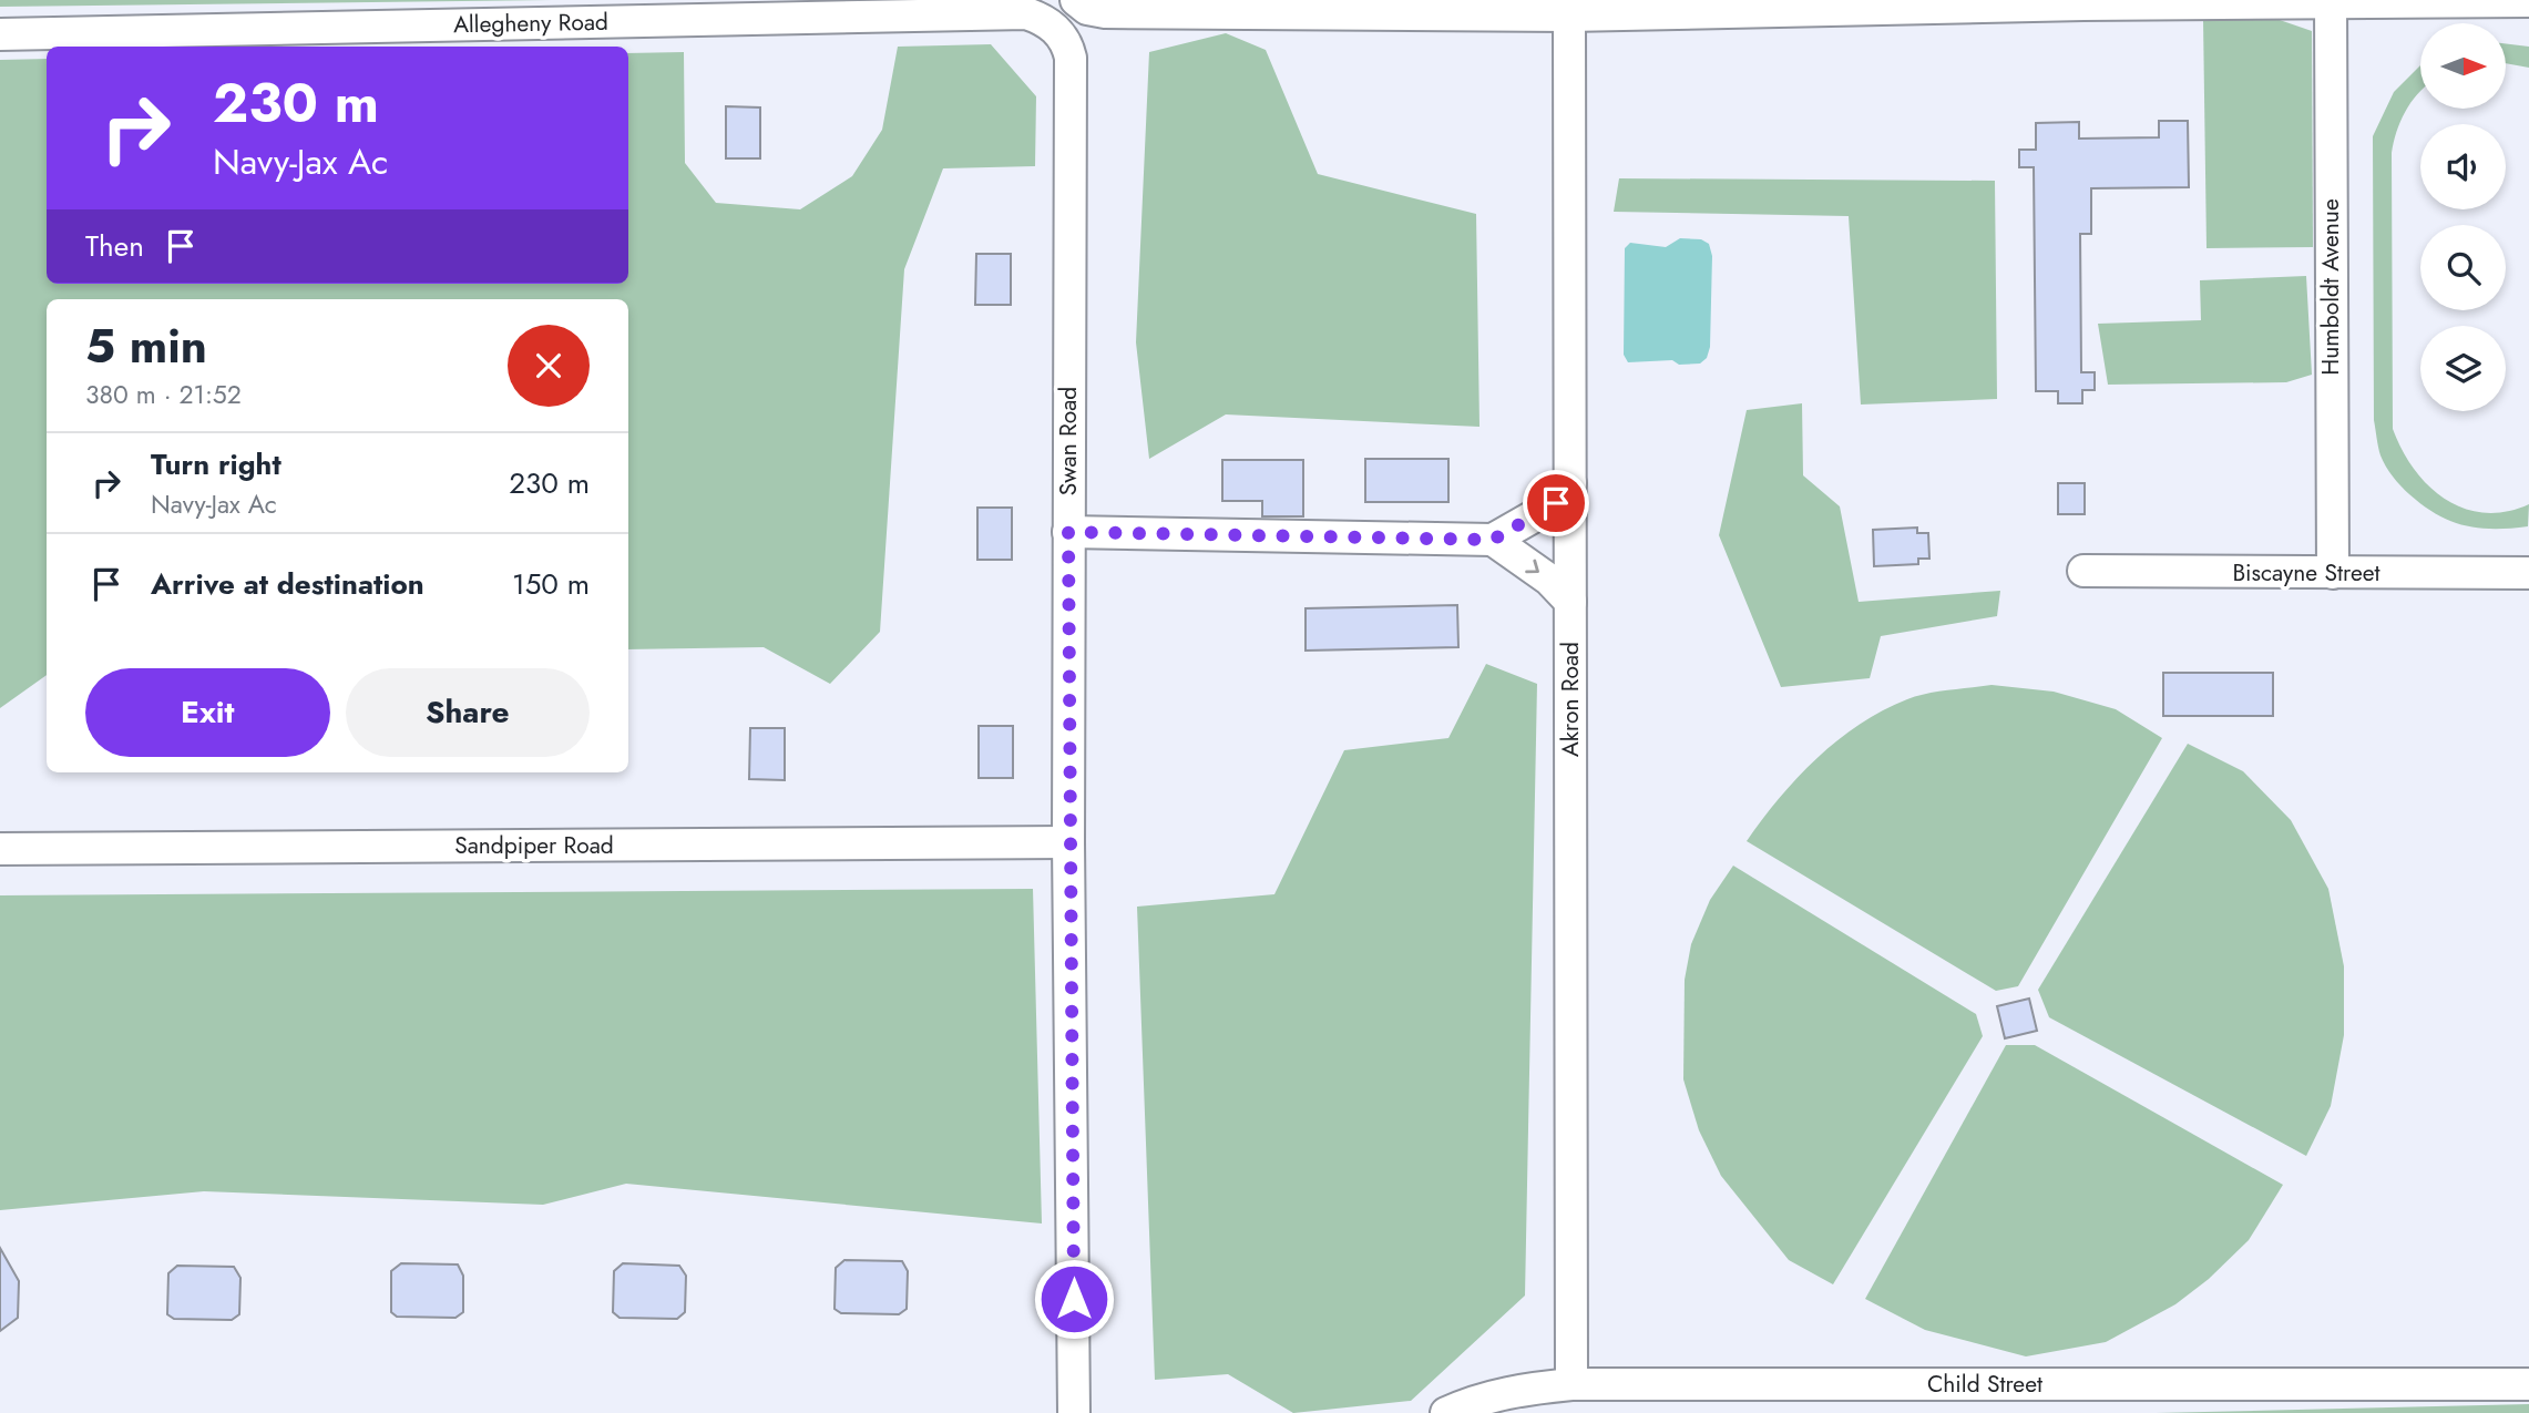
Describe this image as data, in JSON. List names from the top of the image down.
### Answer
{
  "streets": {
    "street": [
      "Allegheny Road",
      "Humboldt Avenue",
      "Swan Road",
      "Biscayne Street",
      "Akron Road",
      "Sandpiper Road",
      "Child Street"
    ]
  },
  "crossings": [
    ["Allegheny Road", "Swan Road"],
    ["Humboldt Avenue", "Biscayne Street"],
    ["Swan Road", "Sandpiper Road"],
    ["Akron Road", "Child Street"]
  ],
  "north": "right",
  "page": {
    "turn": ["230 m", "Navy-Jax Ac"],
    "then": "Then",
    "heading": ["5 min", "380 m · 21:52"],
    "list": [
      {
        "name": "Turn right",
        "note": "Navy-Jax Ac",
        "value": "230 m"
      },
      {
        "name": "Arrive at destination",
        "value": "150 m"
      }
    ],
    "buttons": ["Exit", "Share"]
  }
}
